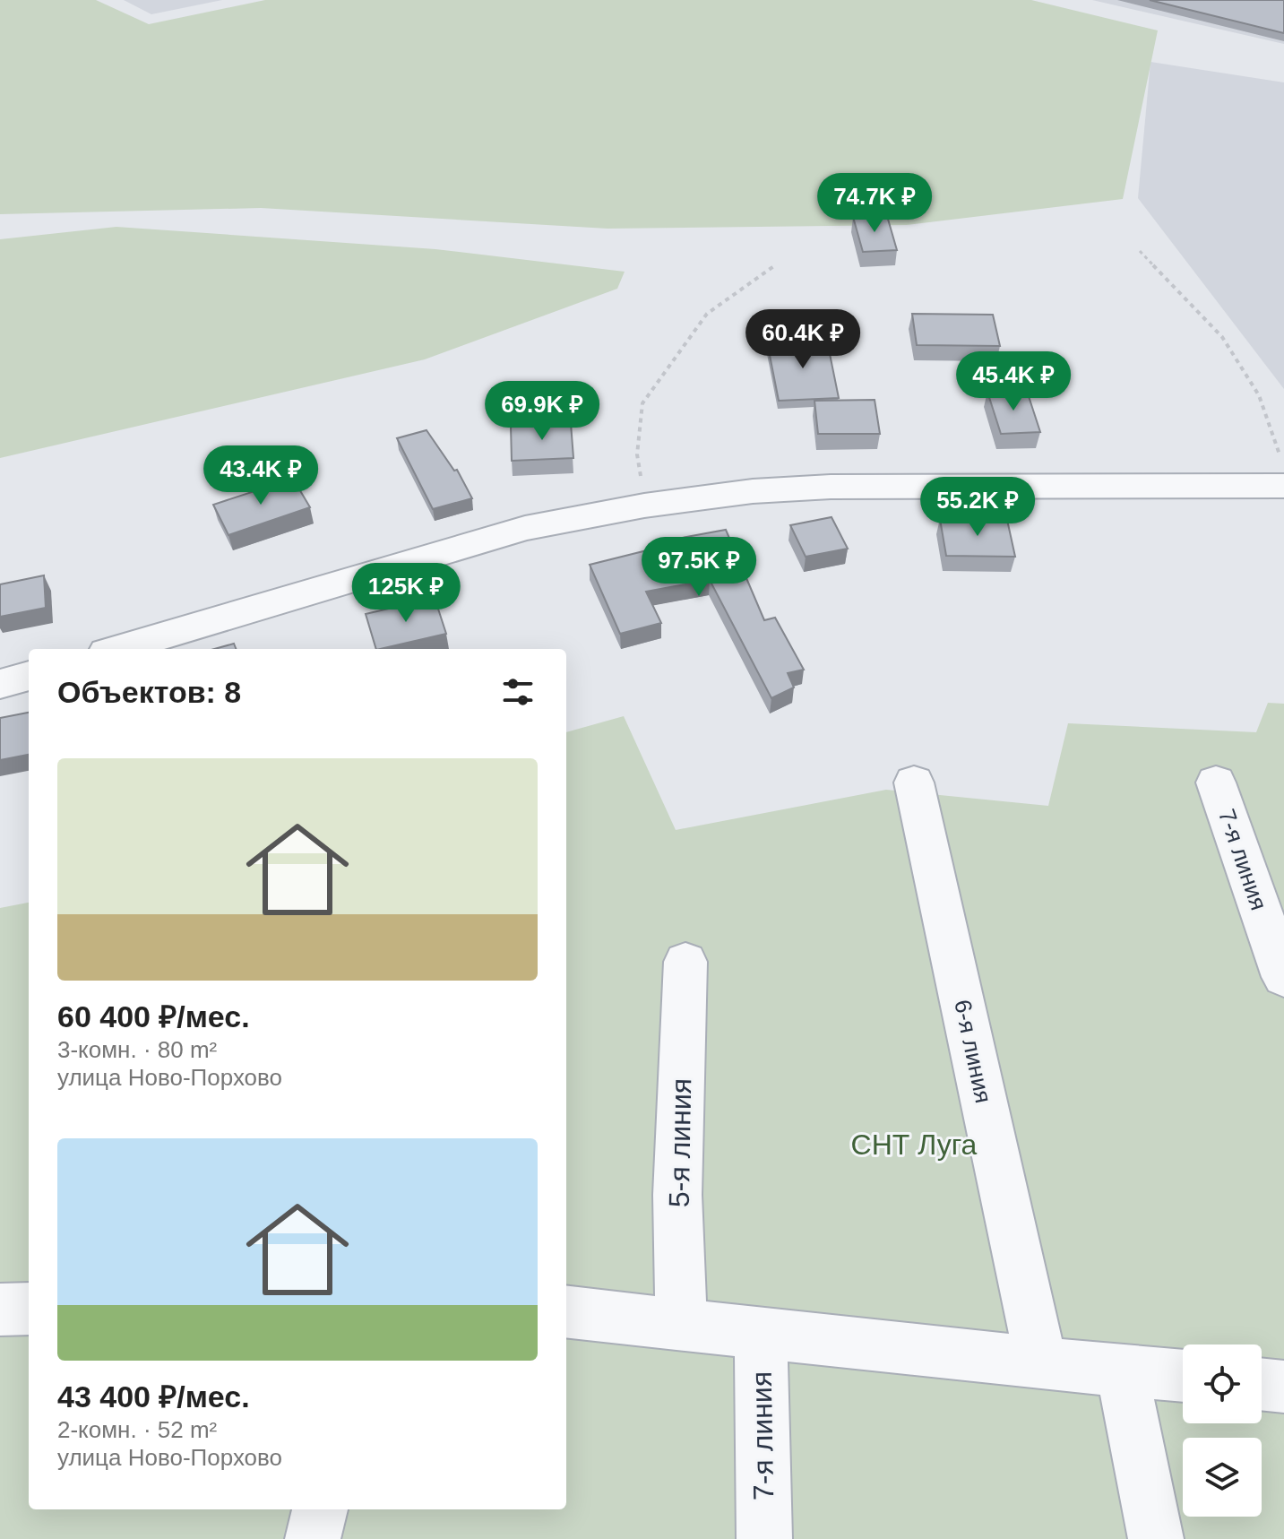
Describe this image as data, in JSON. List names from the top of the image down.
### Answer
{
  "streets": {
    "street": ["7-я линия", "6-я линия", "5-я линия"]
  },
  "parks": ["СНТ Луга"],
  "page": {
    "price": [
      "74.7K ₽",
      "60.4K ₽",
      "45.4K ₽",
      "69.9K ₽",
      "43.4K ₽",
      "55.2K ₽",
      "97.5K ₽",
      "125K ₽"
    ],
    "heading": "Объектов: 8",
    "list": [
      {
        "name": "60 400 ₽/мес.",
        "note": "3-комн. · 80 m² · улица Ново-Порхово"
      },
      {
        "name": "43 400 ₽/мес.",
        "note": "2-комн. · 52 m² · улица Ново-Порхово"
      }
    ]
  }
}
